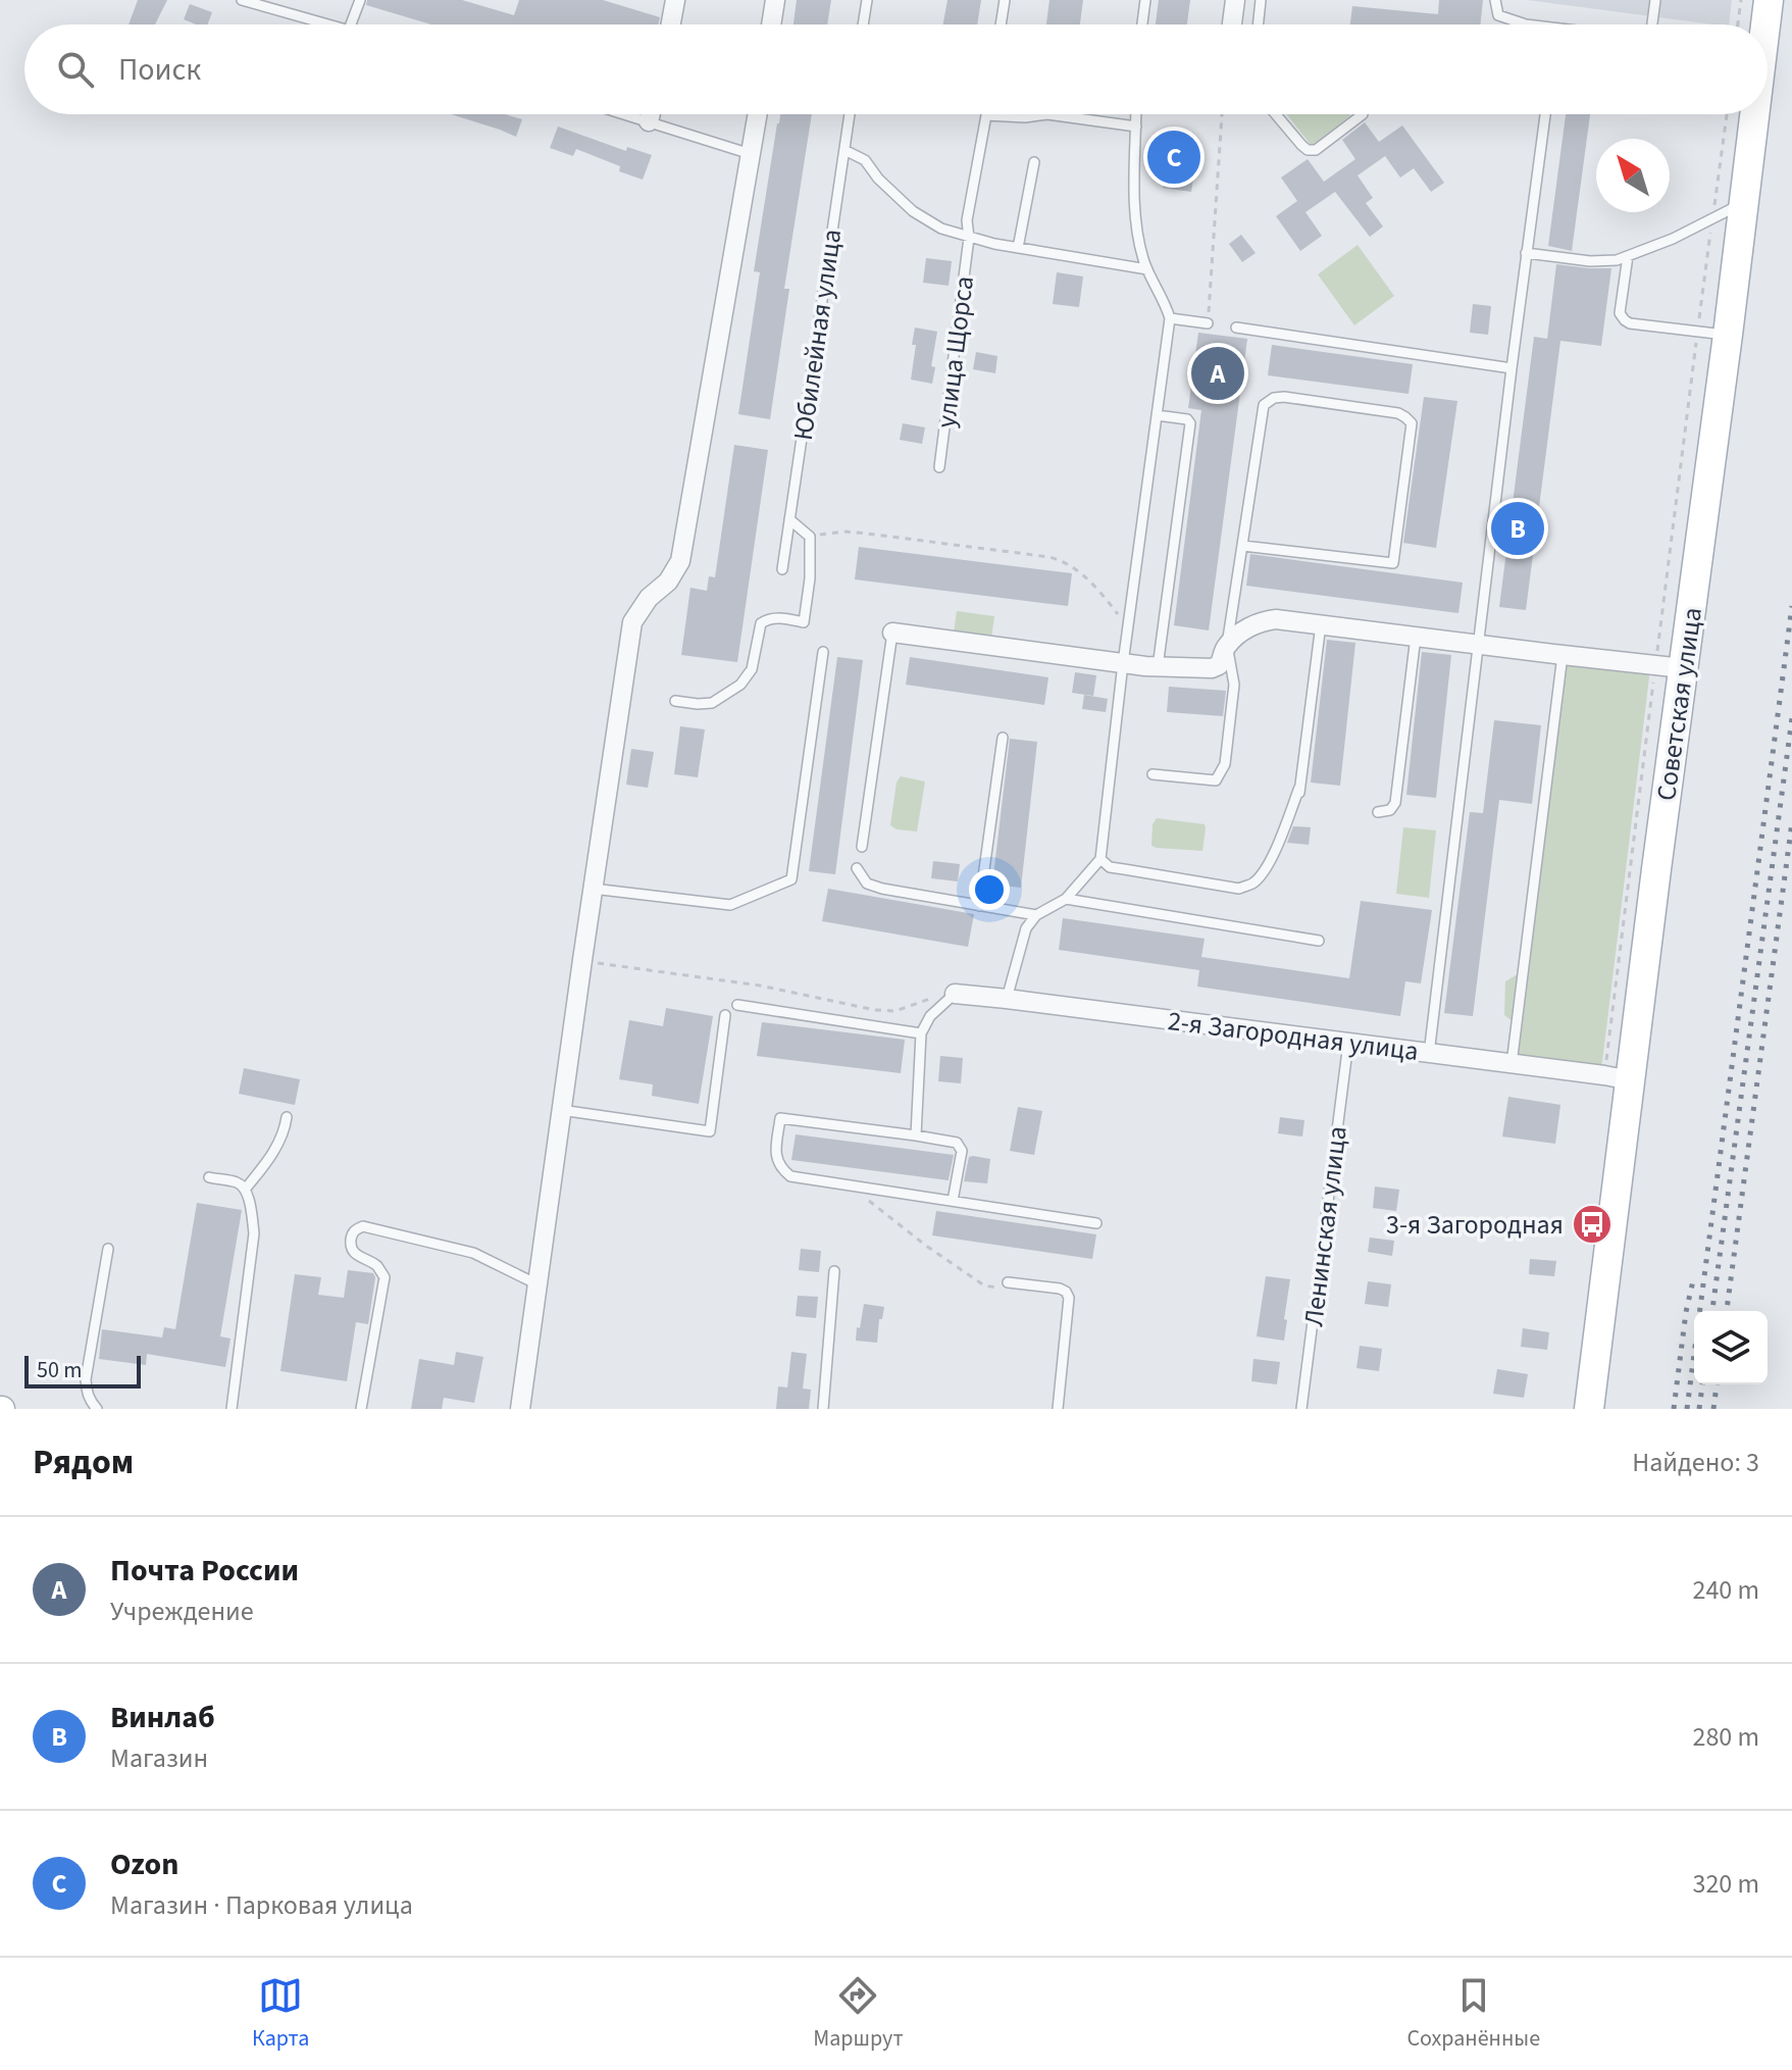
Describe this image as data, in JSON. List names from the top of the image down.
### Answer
{
  "streets": {
    "main road": ["Советская улица"],
    "street": ["2-я Загородная улица"],
    "lane": ["Юбилейная улица", "улица Щорса", "Ленинская улица"]
  },
  "crossings": [
    ["Советская улица", "2-я Загородная улица"],
    ["2-я Загородная улица", "Ленинская улица"]
  ],
  "places": {
    "bus stop": ["3-я Загородная"]
  },
  "scale_bar": "50 m",
  "north": "top left",
  "page": {
    "search": "Поиск",
    "pins": ["C", "A", "B"],
    "scale": "50 m",
    "heading": ["Рядом", "Найдено: 3"],
    "list": [
      {
        "mark": "A",
        "name": "Почта России",
        "note": "Учреждение",
        "value": "240 m"
      },
      {
        "mark": "B",
        "name": "Винлаб",
        "note": "Магазин",
        "value": "280 m"
      },
      {
        "mark": "C",
        "name": "Ozon",
        "note": "Магазин · Парковая улица",
        "value": "320 m"
      }
    ],
    "nav": ["Карта", "Маршрут", "Сохранённые"]
  }
}
